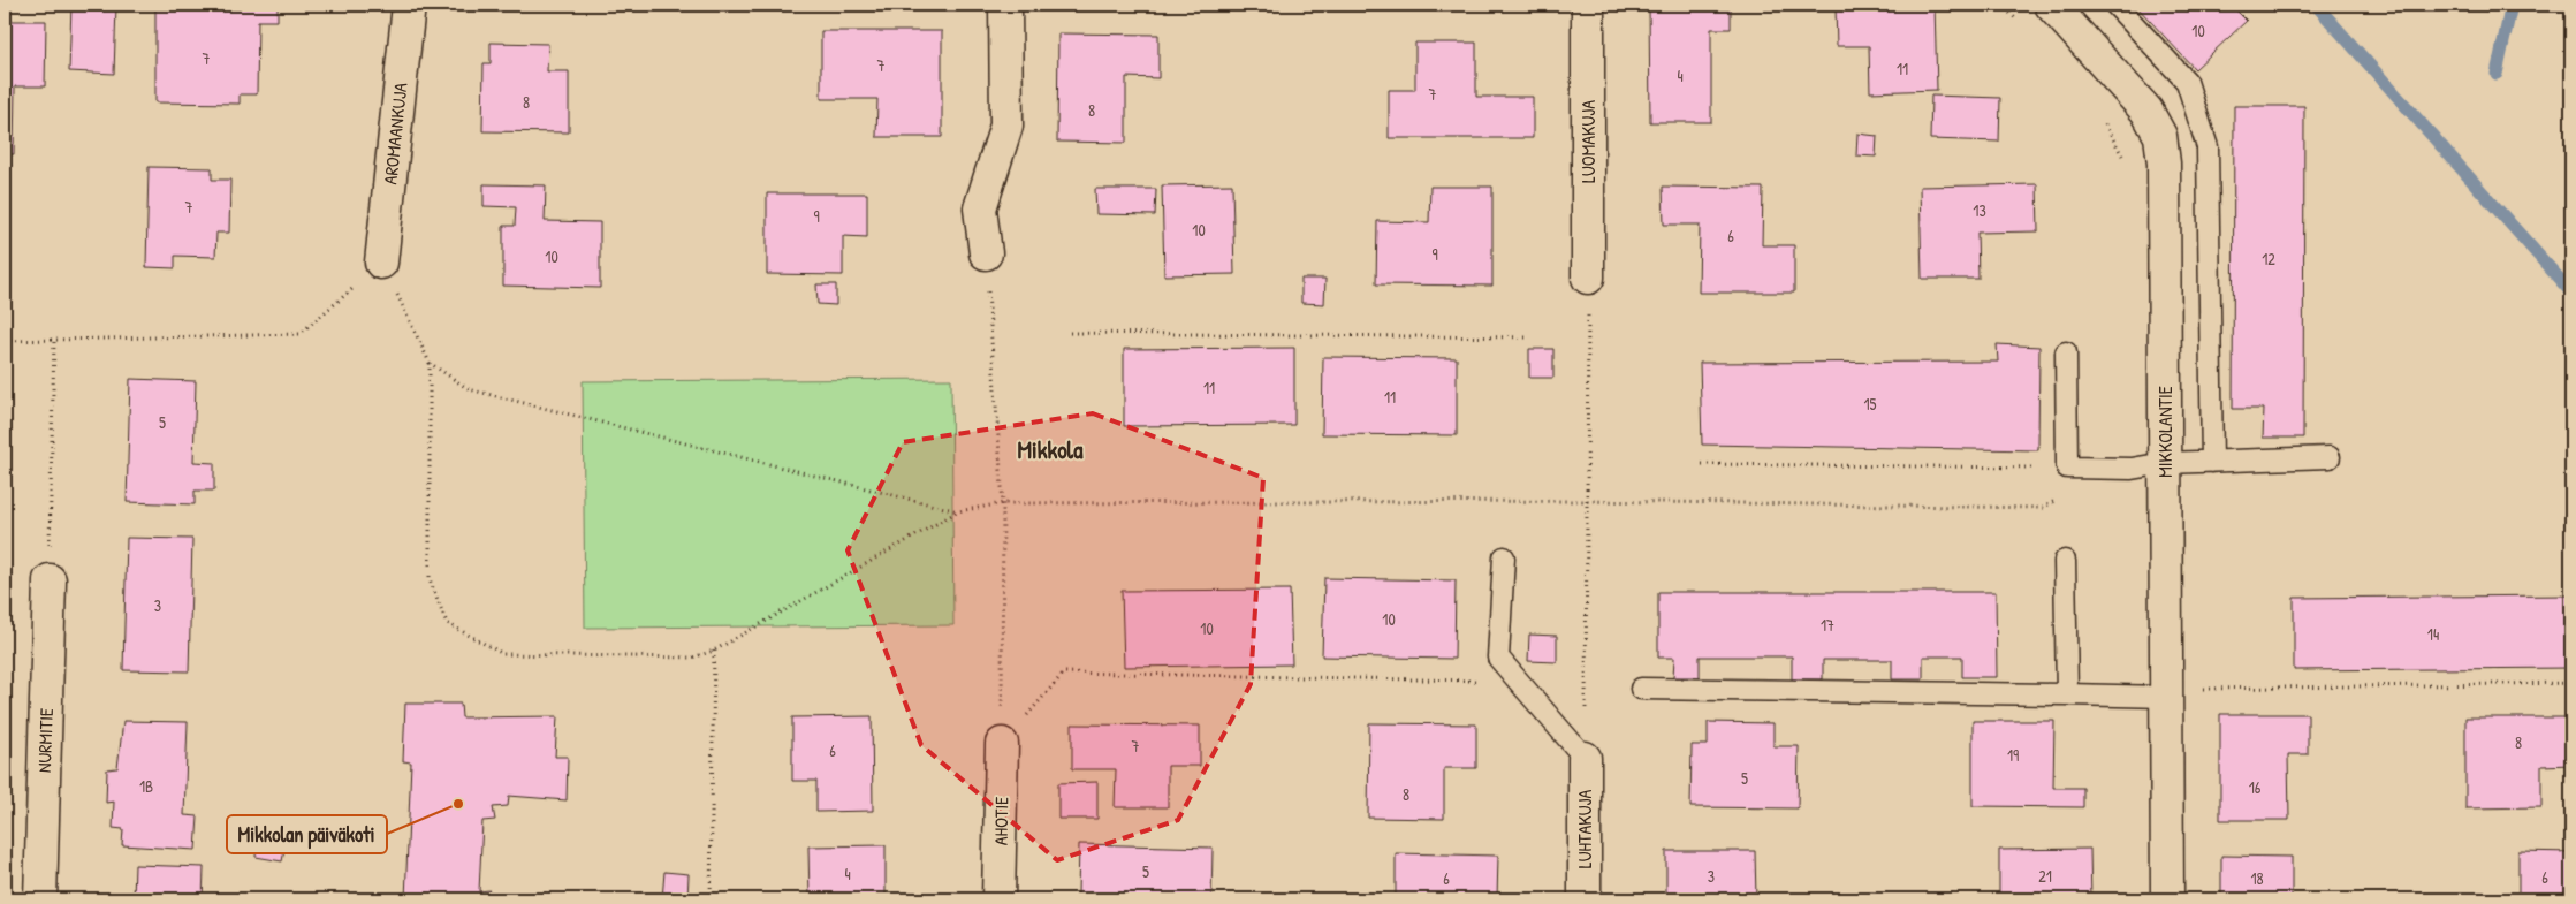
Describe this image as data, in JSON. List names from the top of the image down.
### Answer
{
  "streets": {
    "street": [
      "AROMAANKUJA",
      "LUOMAKUJA",
      "MIKKOLANTIE",
      "NURMITIE",
      "AHOTIE",
      "LUHTAKUJA"
    ]
  },
  "districts": ["Mikkola"],
  "places": ["Mikkolan päiväkoti"],
  "house_numbers": [
    "10",
    "7",
    "7",
    "11",
    "4",
    "7",
    "8",
    "8",
    "7",
    "13",
    "9",
    "10",
    "6",
    "9",
    "10",
    "12",
    "11",
    "11",
    "15",
    "5",
    "3",
    "10",
    "17",
    "10",
    "14",
    "8",
    "7",
    "6",
    "19",
    "5",
    "1B",
    "16",
    "8",
    "5",
    "4",
    "3",
    "21",
    "6",
    "6",
    "18"
  ]
}
